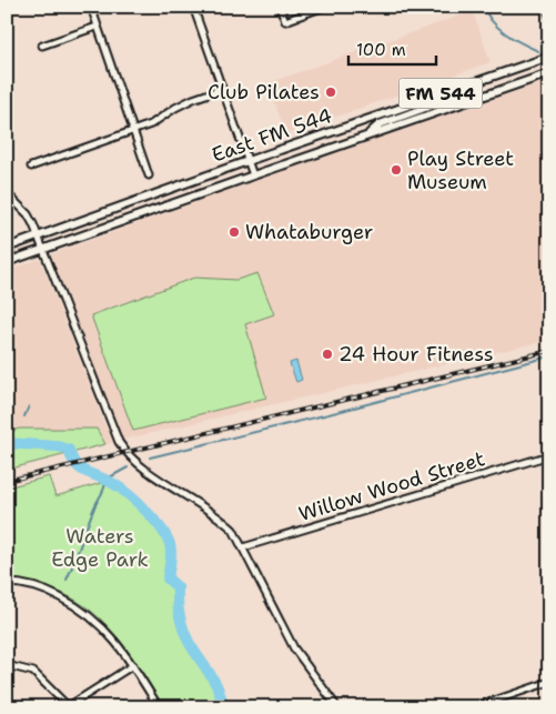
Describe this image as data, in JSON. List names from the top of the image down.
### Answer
{
  "streets": {
    "main road": ["FM 544", "East FM 544"],
    "street": ["Willow Wood Street"]
  },
  "parks": ["Waters Edge Park"],
  "places": [
    "Club Pilates",
    "Play Street Museum",
    "Whataburger",
    "24 Hour Fitness"
  ],
  "scale_bar": "100 m"
}
